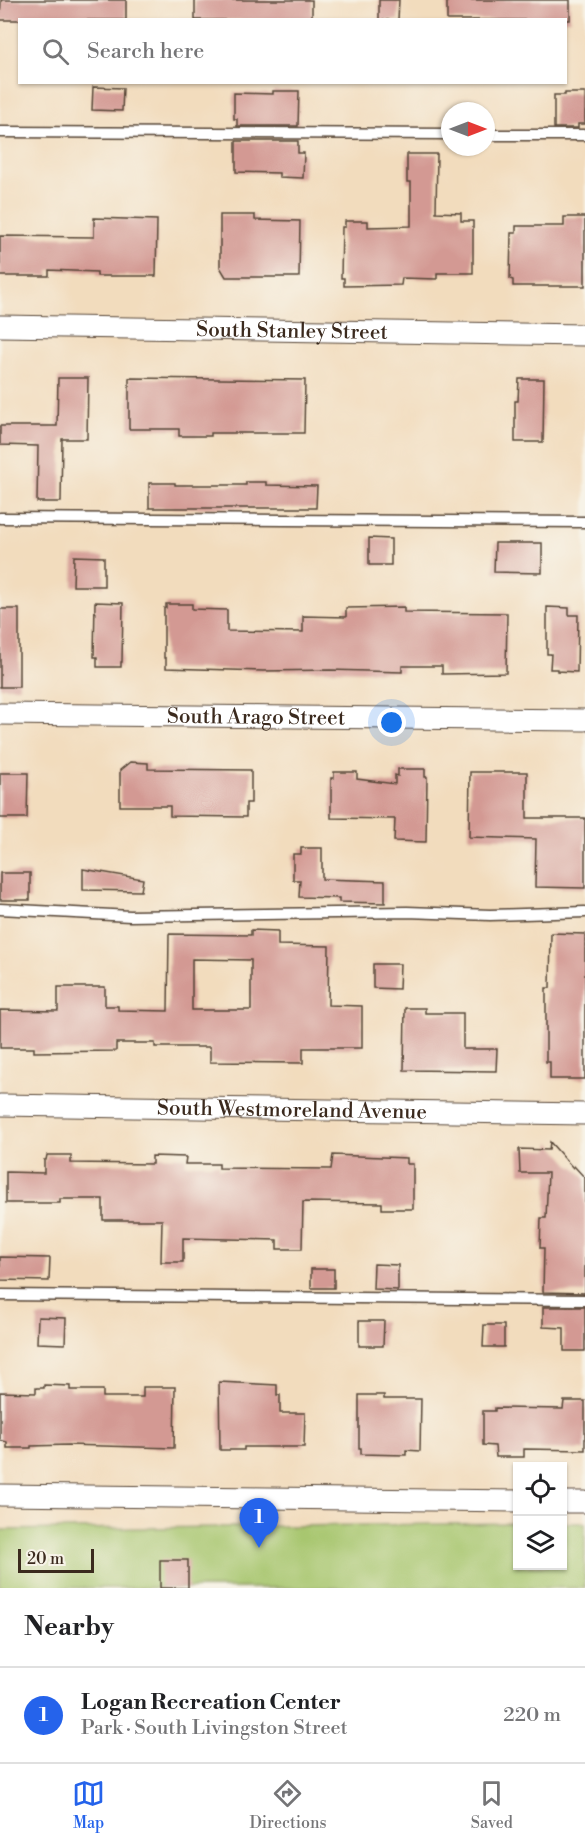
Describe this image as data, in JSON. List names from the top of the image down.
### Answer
{
  "streets": {
    "street": ["South Stanley Street", "South Arago Street", "South Westmoreland Avenue"]
  },
  "scale_bar": "20 m",
  "north": "right",
  "page": {
    "search": "Search here",
    "pins": "1",
    "scale": "20 m",
    "heading": "Nearby",
    "list": [
      {
        "mark": "1",
        "name": "Logan Recreation Center",
        "note": "Park · South Livingston Street",
        "value": "220 m"
      }
    ],
    "nav": ["Map", "Directions", "Saved"]
  }
}
